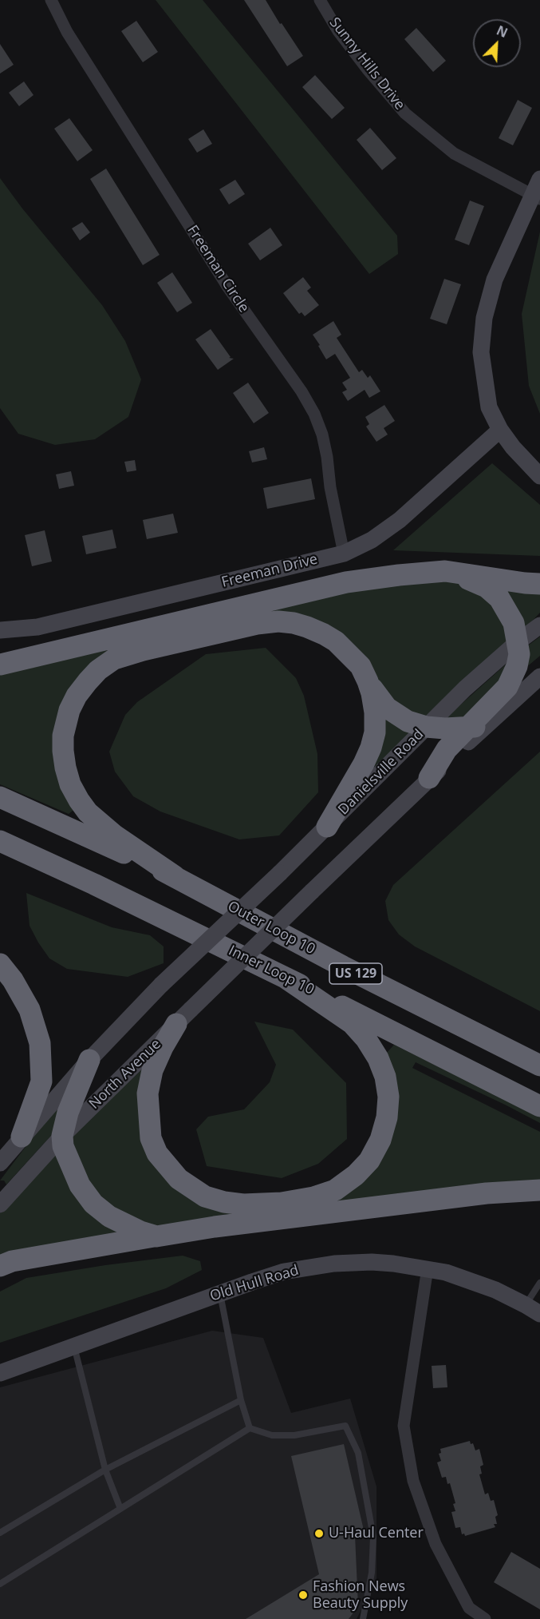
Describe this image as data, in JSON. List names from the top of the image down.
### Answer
{
  "streets": {
    "highway": ["Outer Loop 10", "Inner Loop 10", "US 129"],
    "main road": [
      "Freeman Drive",
      "Danielsville Road",
      "North Avenue",
      "Old Hull Road"
    ],
    "street": ["Sunny Hills Drive", "Freeman Circle"]
  },
  "crossings": [
    ["Freeman Circle", "Freeman Drive"]
  ],
  "places": ["U-Haul Center", "Fashion News Beauty Supply"],
  "north": "top right"
}
